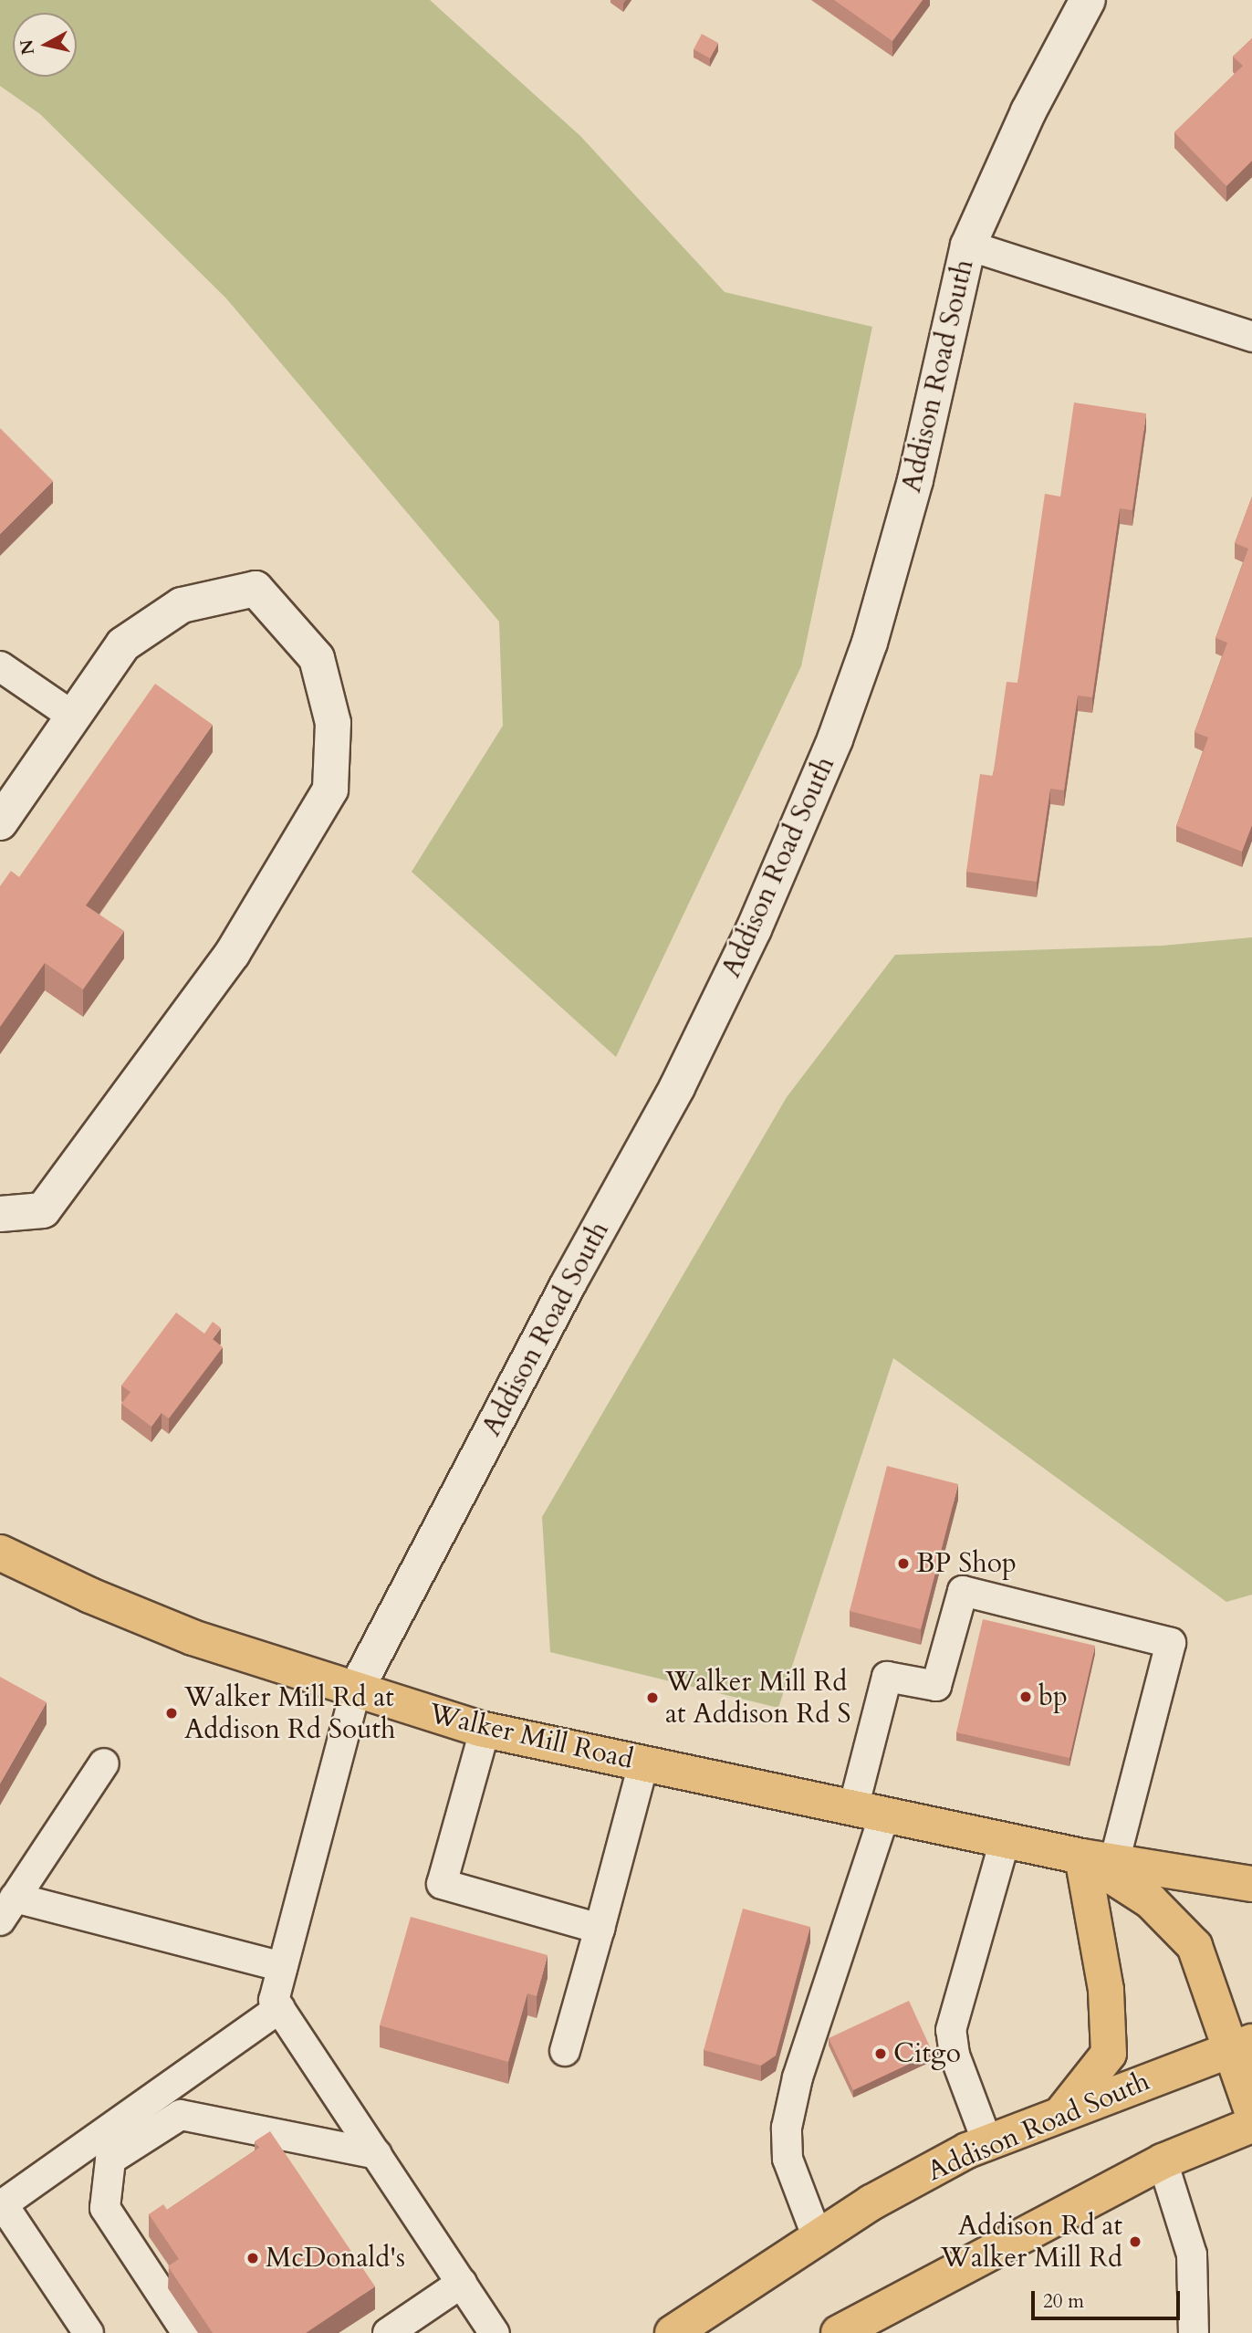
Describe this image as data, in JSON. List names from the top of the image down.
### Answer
{
  "streets": {
    "main road": ["Addison Road South", "Walker Mill Road"]
  },
  "crossings": [
    ["Addison Road South", "Walker Mill Road"]
  ],
  "places": [
    "BP Shop",
    "bp",
    "Walker Mill Rd at Addison Rd S",
    "Walker Mill Rd at Addison Rd South",
    "Citgo",
    "Addison Rd at Walker Mill Rd",
    "McDonald's"
  ],
  "scale_bar": "20 m",
  "north": "left"
}
